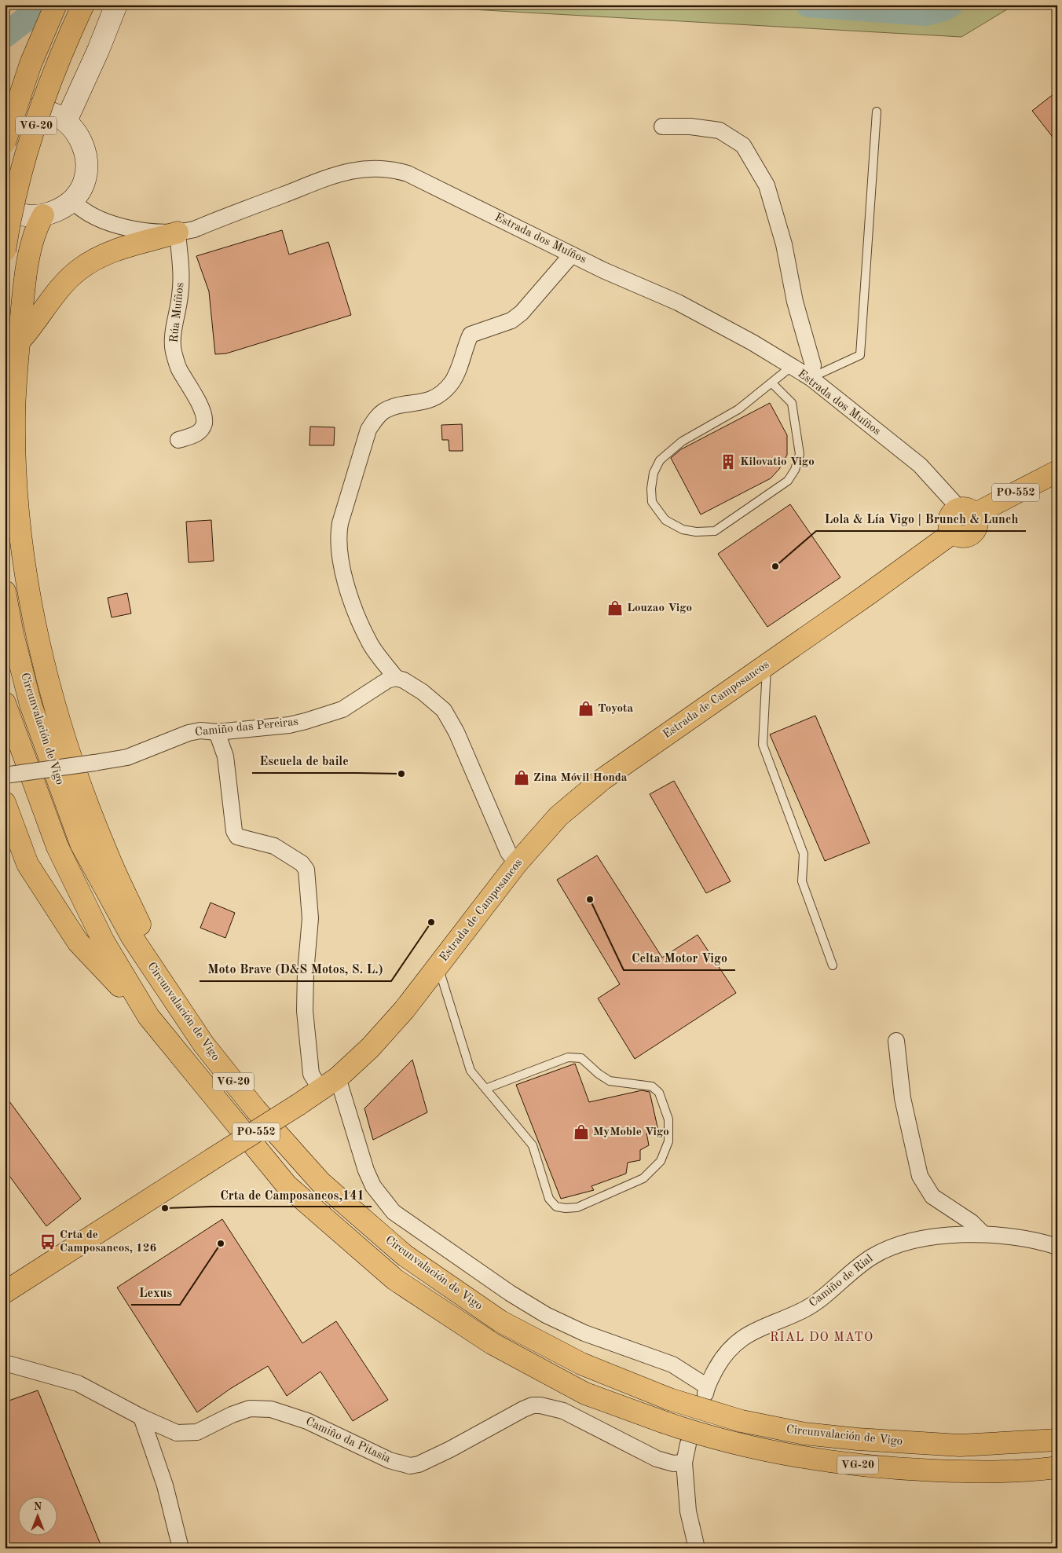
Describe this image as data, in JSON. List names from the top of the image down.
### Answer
{
  "streets": {
    "main road": [
      "VG-20",
      "PO-552",
      "Estrada de Camposancos",
      "Circunvalación de Vigo"
    ],
    "street": [
      "Estrada dos Muíños",
      "Rúa Muíños",
      "Camiño das Pereiras",
      "Camiño de Rial",
      "Camiño da Pitasia"
    ]
  },
  "crossings": [
    ["Estrada dos Muíños", "Rúa Muíños"],
    ["Estrada dos Muíños", "Estrada de Camposancos"],
    ["Estrada de Camposancos", "Camiño de Rial"]
  ],
  "districts": ["RIAL DO MATO"],
  "places": {
    "building": ["Kilovatio Vigo"],
    "other": [
      "Lola & Lía Vigo | Brunch & Lunch",
      "Escuela de baile",
      "Celta Motor Vigo",
      "Moto Brave (D&S Motos, S. L.)",
      "Crta de Camposancos,141",
      "Lexus"
    ],
    "shop": [
      "Louzao Vigo",
      "Toyota",
      "Zina Móvil Honda",
      "MyMoble Vigo"
    ],
    "bus stop": ["Crta de Camposancos, 126"]
  },
  "north": "top"
}
